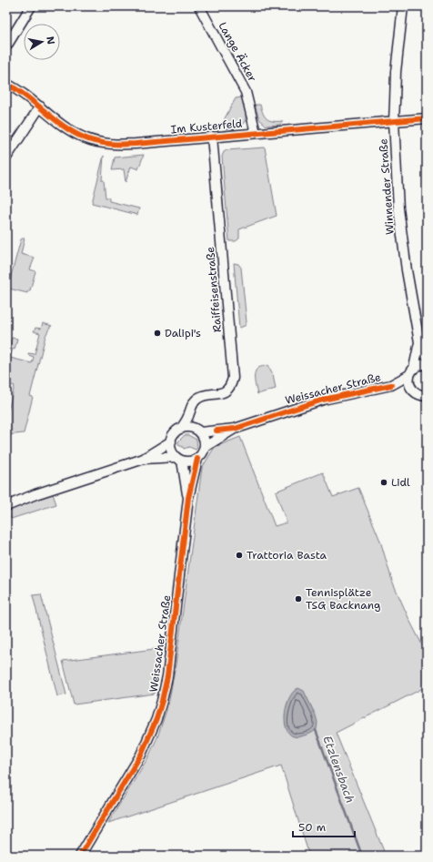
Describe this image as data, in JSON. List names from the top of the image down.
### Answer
{
  "streets": {
    "street": [
      "Lange Äcker",
      "Im Kusterfeld",
      "Winnender Straße",
      "Raiffeisenstraße",
      "Weissacher Straße"
    ]
  },
  "crossings": [
    ["Lange Äcker", "Im Kusterfeld"],
    ["Im Kusterfeld", "Winnender Straße"],
    ["Im Kusterfeld", "Raiffeisenstraße"],
    ["Winnender Straße", "Weissacher Straße"],
    ["Raiffeisenstraße", "Weissacher Straße"]
  ],
  "water": ["Etzlensbach"],
  "places": [
    "Dalipi's",
    "Lidl",
    "Trattoria Basta",
    "Tennisplätze TSG Backnang"
  ],
  "scale_bar": "50 m",
  "north": "right"
}
